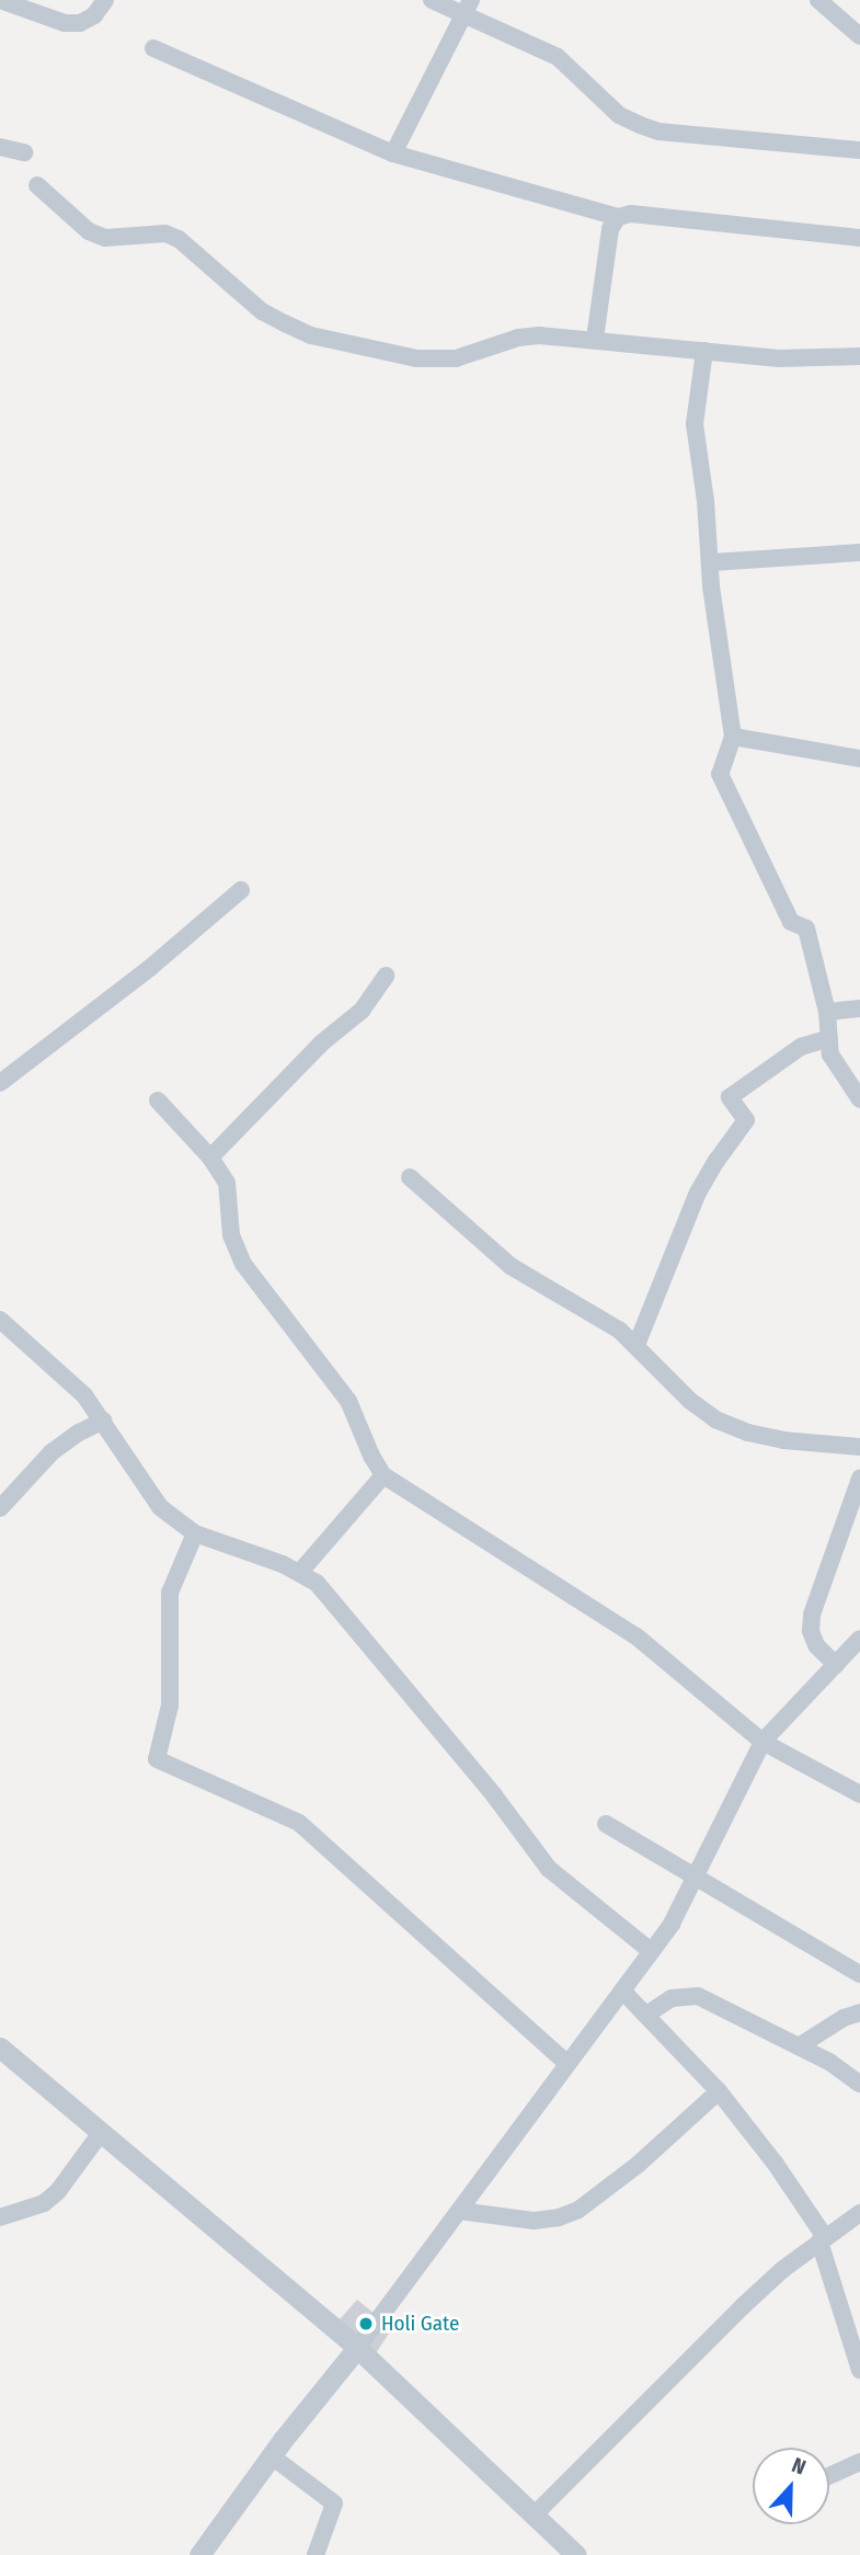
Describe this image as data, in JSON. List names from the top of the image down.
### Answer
{
  "places": ["Holi Gate"],
  "north": "top"
}
